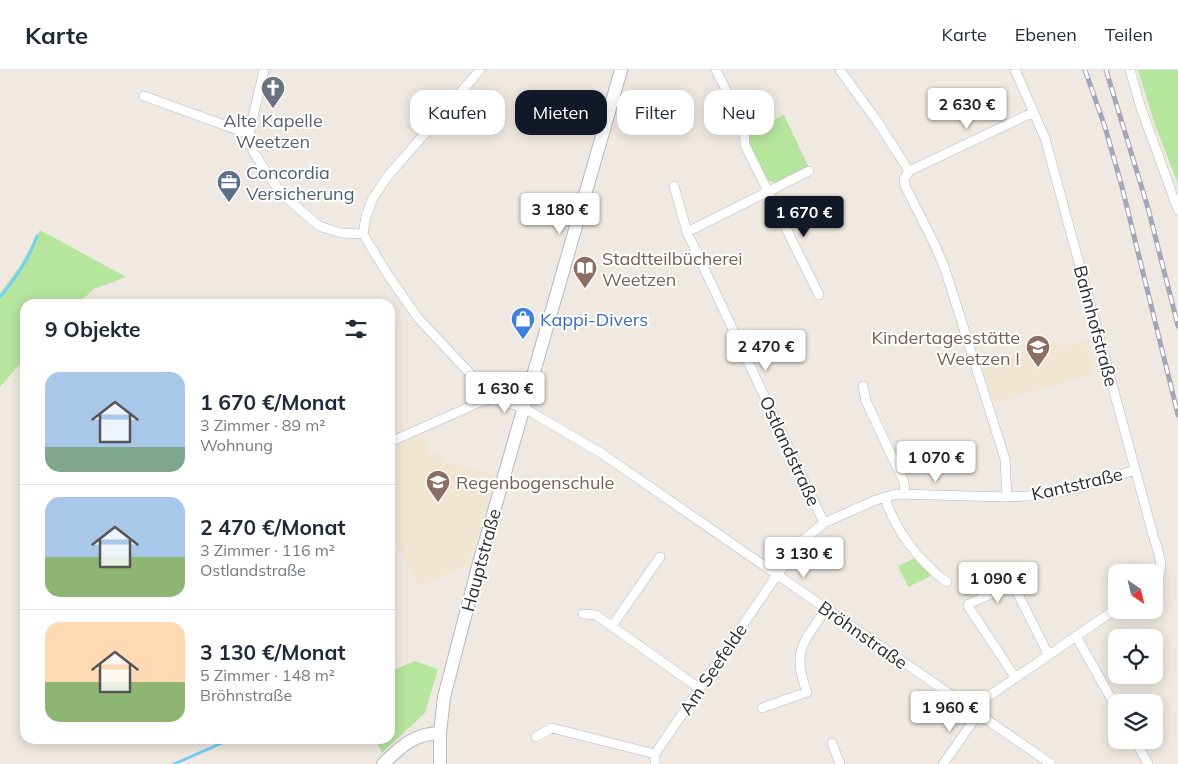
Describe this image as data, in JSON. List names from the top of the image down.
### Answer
{
  "streets": {
    "street": [
      "Bahnhofstraße",
      "Ostlandstraße",
      "Kantstraße",
      "Hauptstraße",
      "Bröhnstraße",
      "Am Seefelde"
    ]
  },
  "crossings": [
    ["Bahnhofstraße", "Kantstraße"],
    ["Ostlandstraße", "Kantstraße"],
    ["Kantstraße", "Bröhnstraße"],
    ["Kantstraße", "Am Seefelde"],
    ["Hauptstraße", "Bröhnstraße"],
    ["Bröhnstraße", "Am Seefelde"]
  ],
  "places": {
    "church": ["Alte Kapelle Weetzen"],
    "office": ["Concordia Versicherung"],
    "library": ["Stadtteilbücherei Weetzen"],
    "shop": ["Kappi-Divers"],
    "school or university": ["Kindertagesstätte Weetzen I", "Regenbogenschule"]
  },
  "north": "bottom right",
  "page": {
    "header": "Karte",
    "nav": ["Karte", "Ebenen", "Teilen"],
    "price": [
      "2 630 €",
      "3 180 €",
      "1 670 €",
      "2 470 €",
      "1 630 €",
      "1 070 €",
      "3 130 €",
      "1 090 €",
      "1 960 €"
    ],
    "chip": [
      "Kaufen",
      "Mieten",
      "Filter",
      "Neu"
    ],
    "heading": "9 Objekte",
    "list": [
      {
        "name": "1 670 €/Monat",
        "note": "3 Zimmer · 89 m² · Wohnung"
      },
      {
        "name": "2 470 €/Monat",
        "note": "3 Zimmer · 116 m² · Ostlandstraße"
      },
      {
        "name": "3 130 €/Monat",
        "note": "5 Zimmer · 148 m² · Bröhnstraße"
      }
    ]
  }
}
